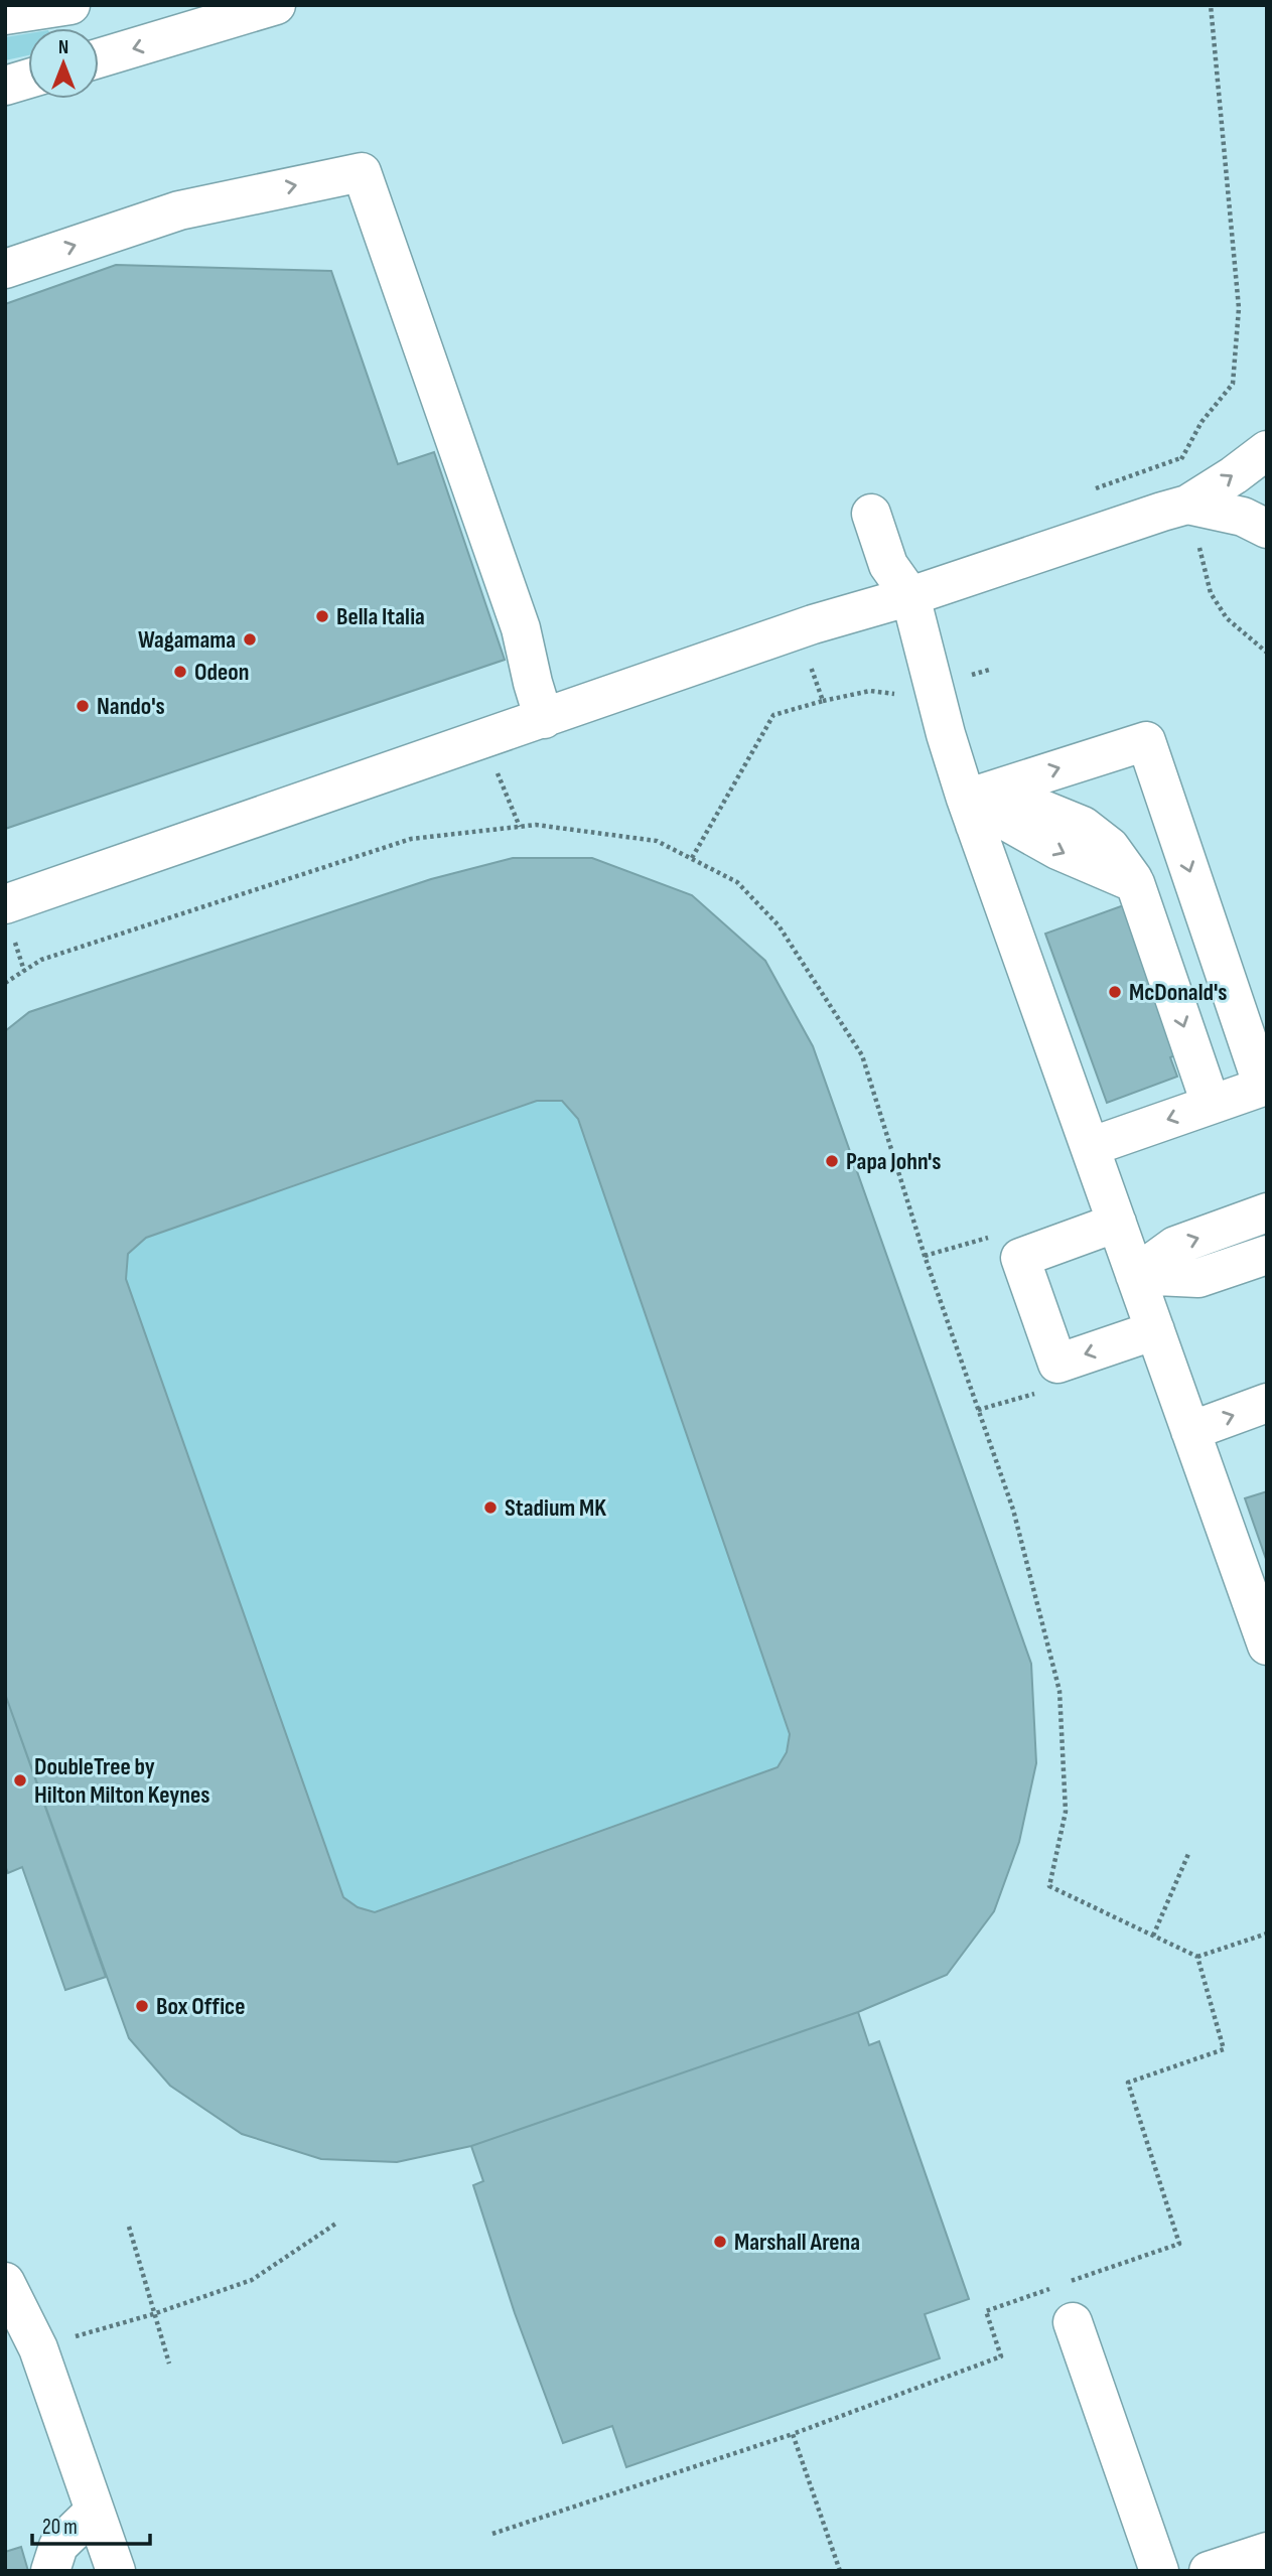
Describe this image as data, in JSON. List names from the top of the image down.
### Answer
{
  "places": [
    "Bella Italia",
    "Wagamama",
    "Odeon",
    "Nando's",
    "McDonald's",
    "Papa John's",
    "Stadium MK",
    "DoubleTree by Hilton Milton Keynes",
    "Box Office",
    "Marshall Arena"
  ],
  "scale_bar": "20 m",
  "north": "top"
}
